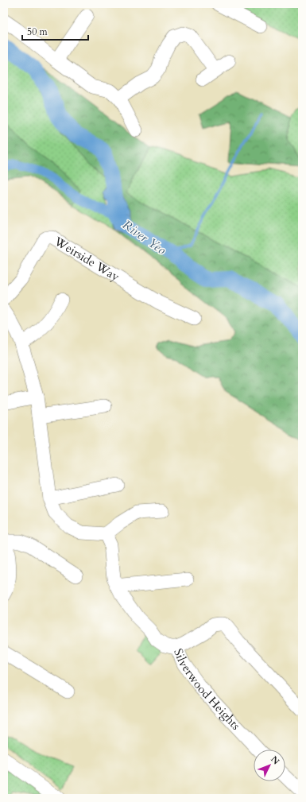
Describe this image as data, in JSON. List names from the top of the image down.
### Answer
{
  "streets": {
    "street": ["Weirside Way", "Silverwood Heights"]
  },
  "water": ["River Yeo"],
  "scale_bar": "50 m",
  "north": "top right"
}
